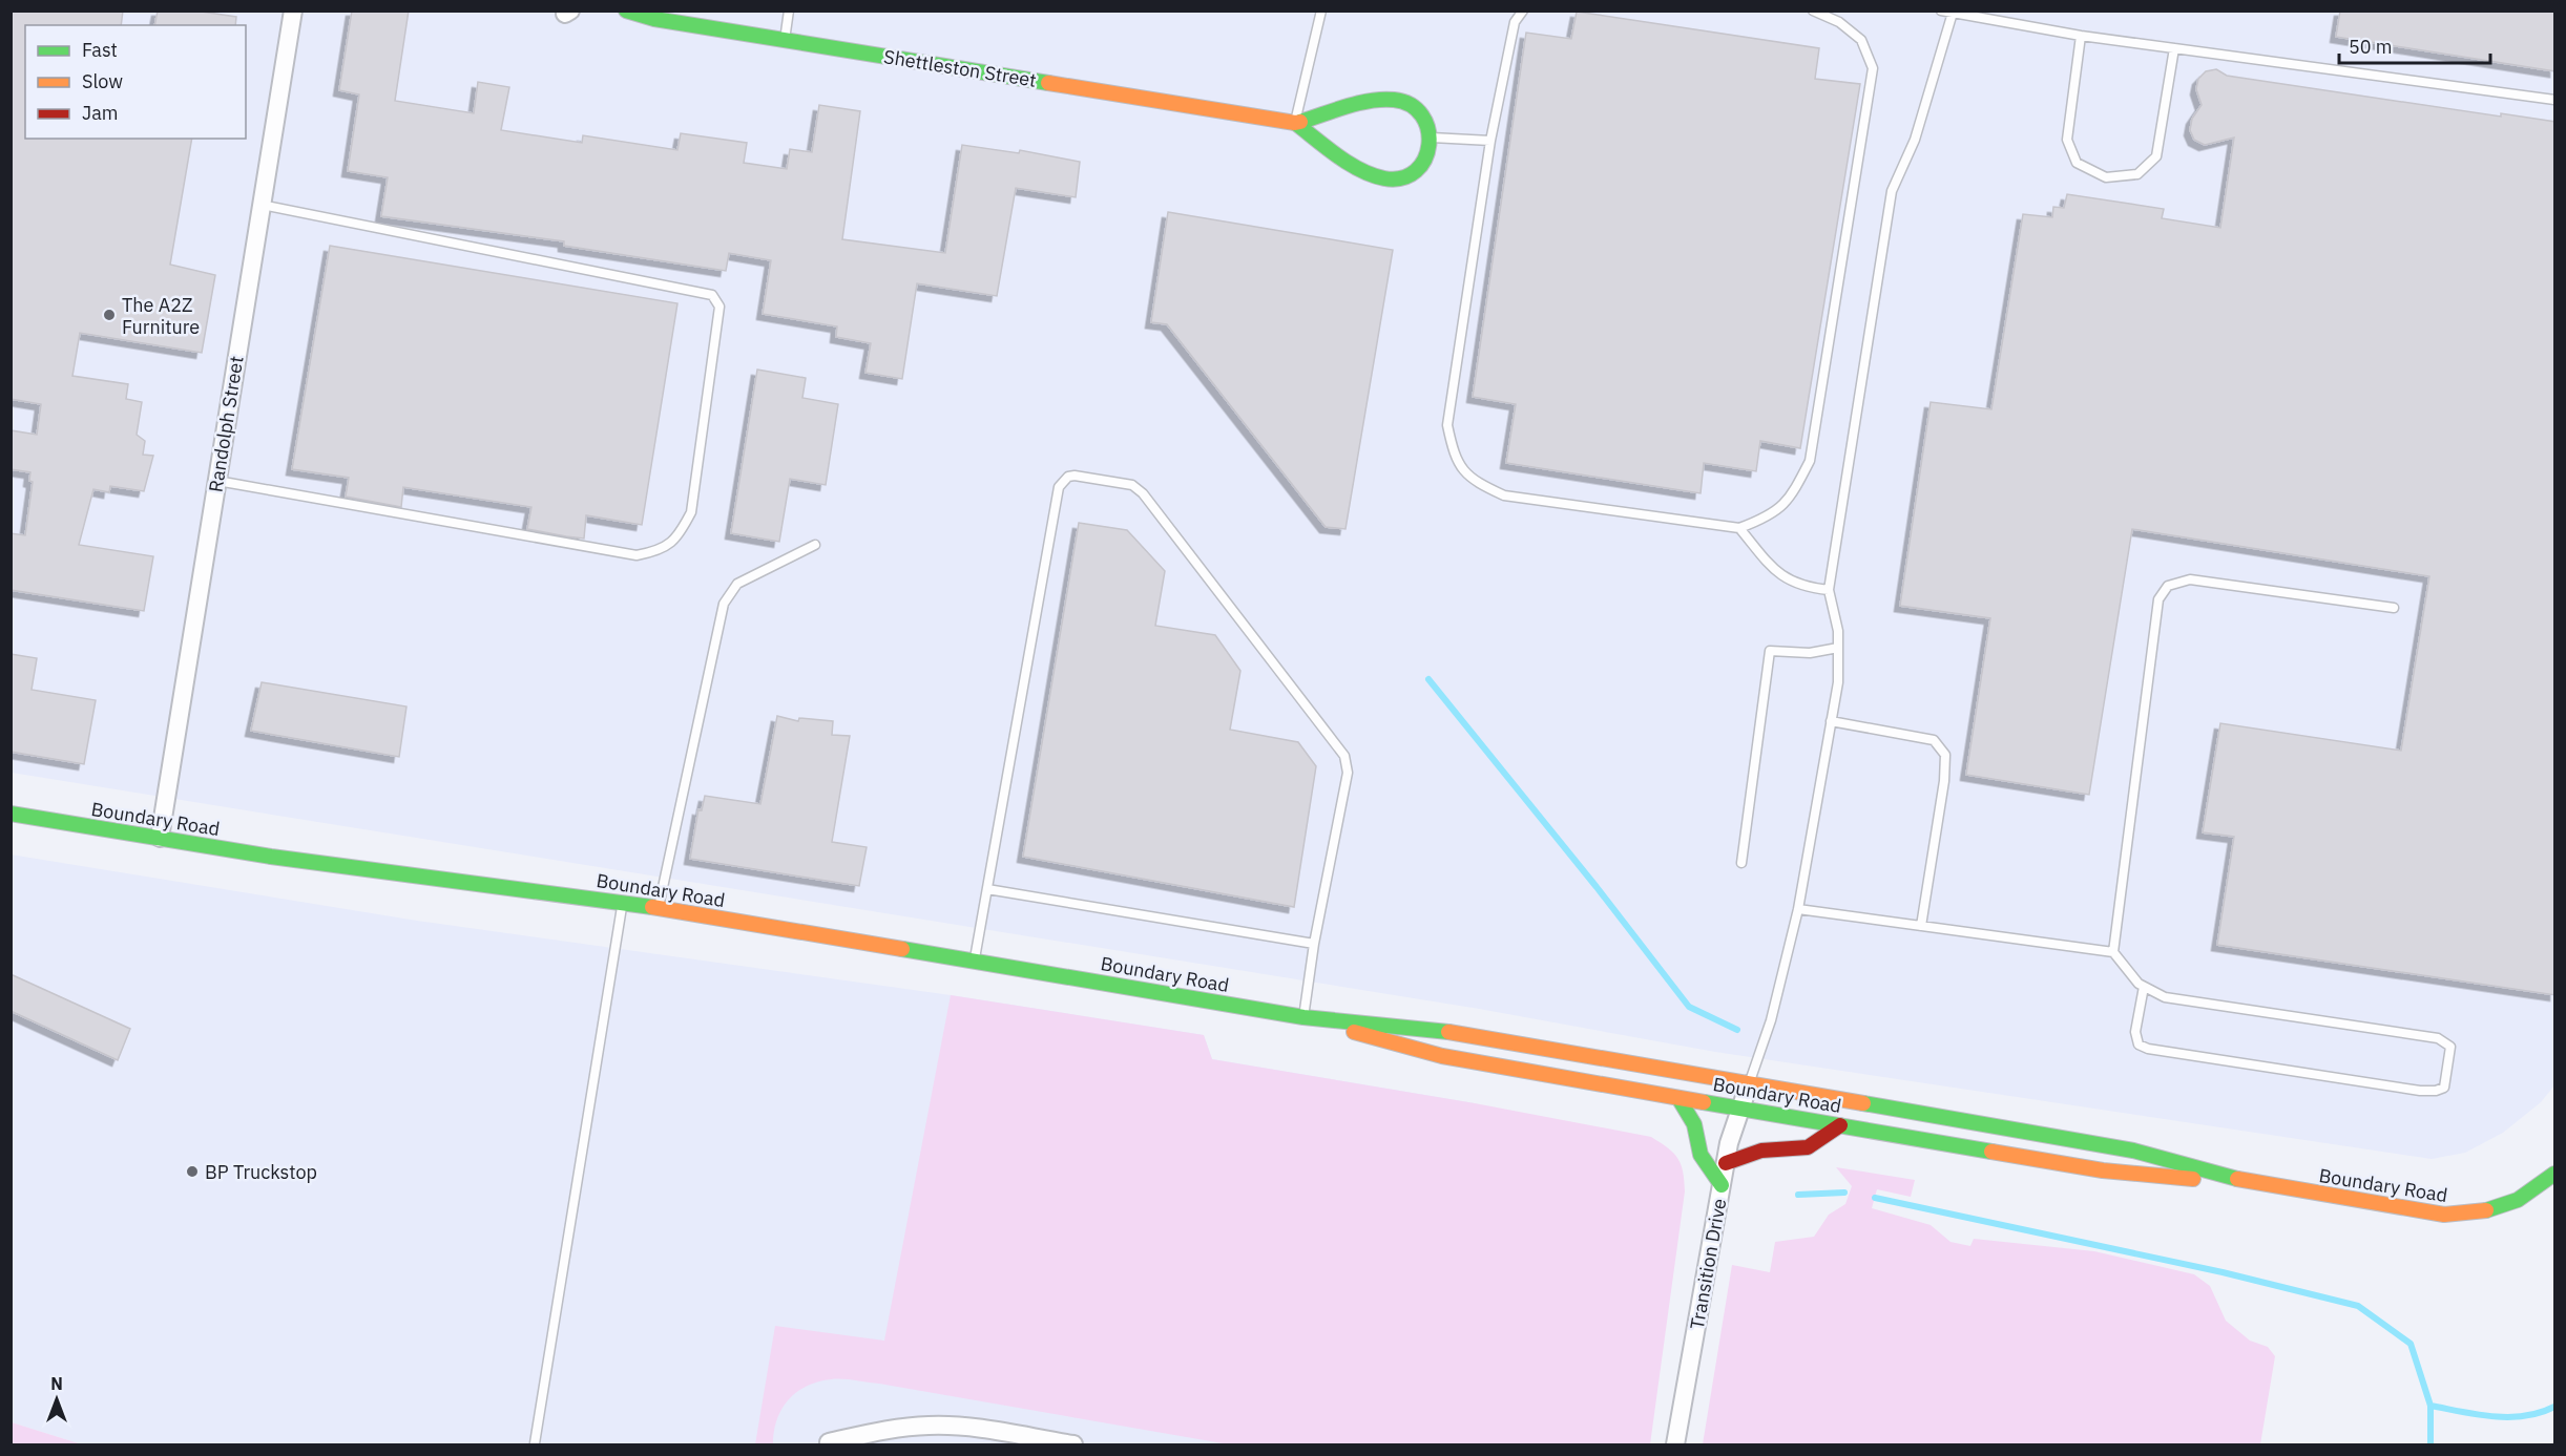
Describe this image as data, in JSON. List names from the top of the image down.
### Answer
{
  "streets": {
    "main road": ["Shettleston Street", "Boundary Road"],
    "street": ["Randolph Street", "Transition Drive"]
  },
  "crossings": [
    ["Randolph Street", "Boundary Road"],
    ["Boundary Road", "Transition Drive"]
  ],
  "places": ["The A2Z Furniture", "BP Truckstop"],
  "legend": ["Fast", "Slow", "Jam"],
  "scale_bar": "50 m",
  "north": "top"
}
